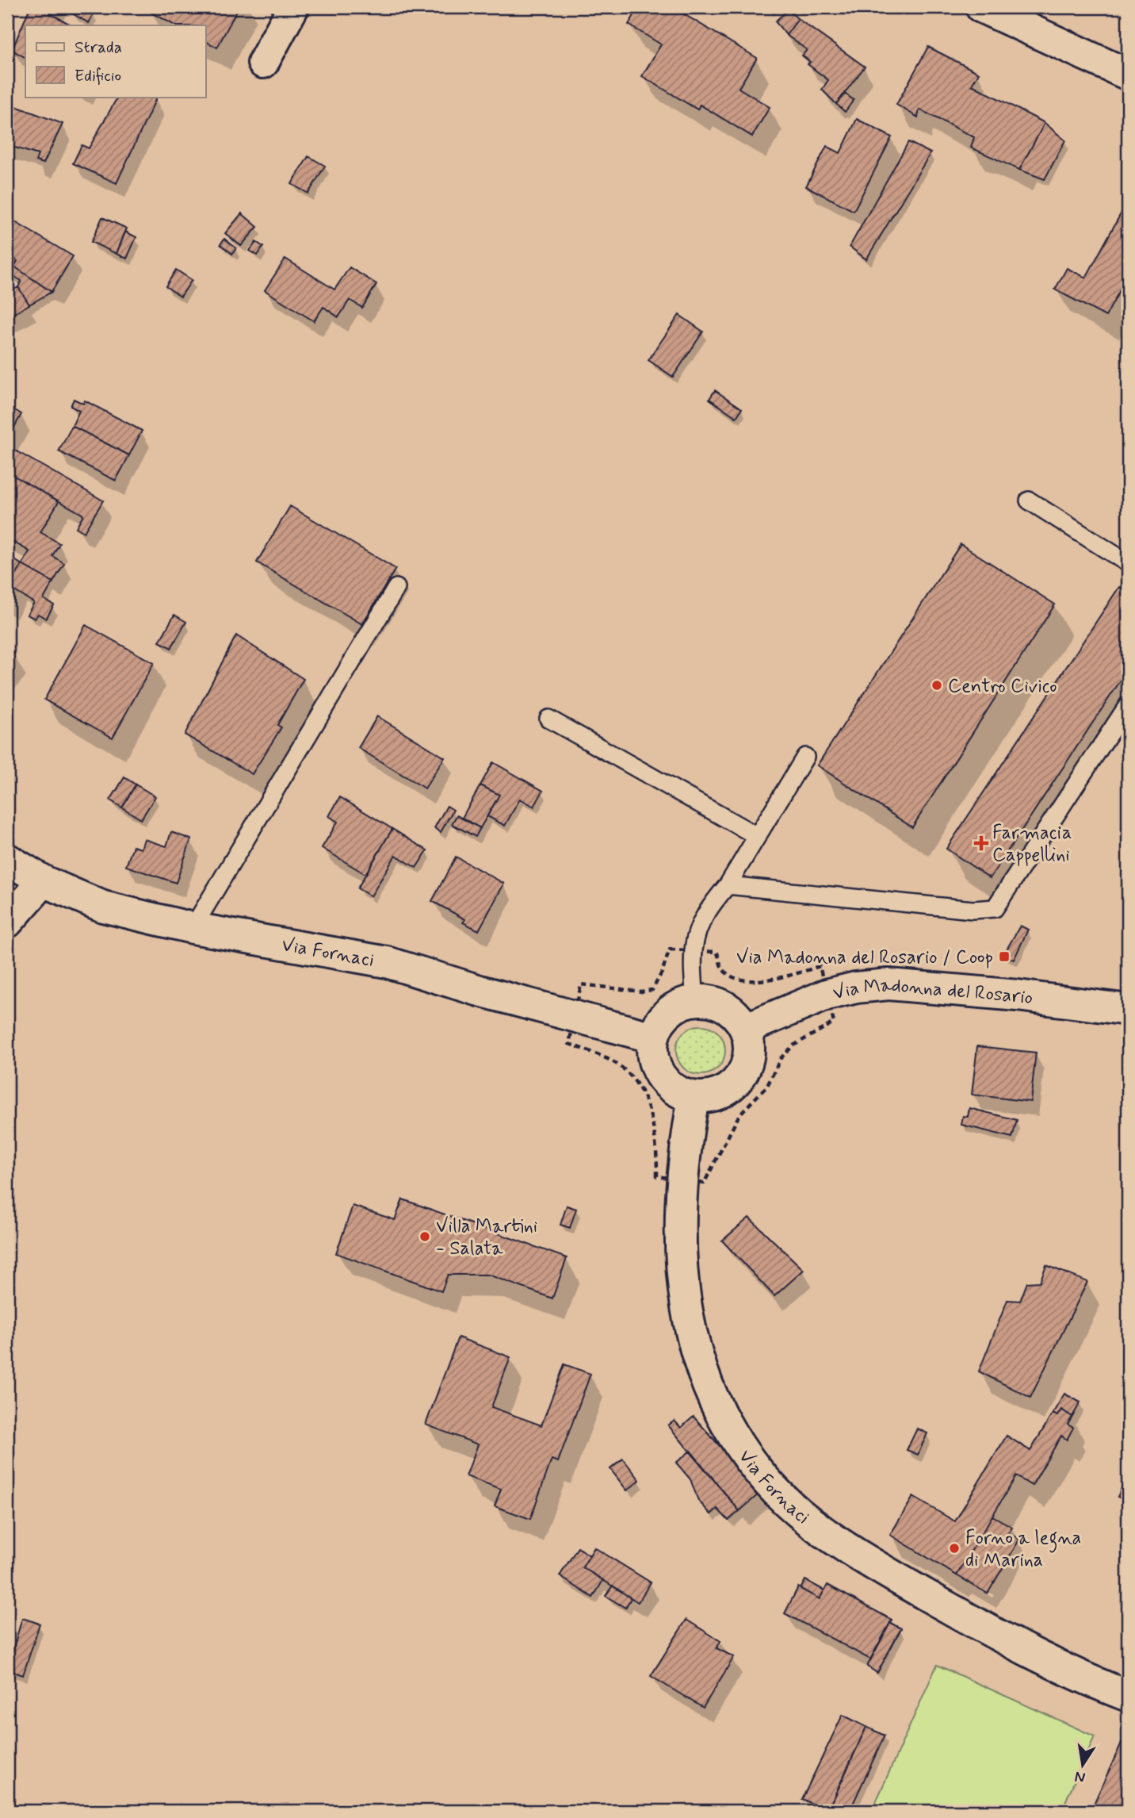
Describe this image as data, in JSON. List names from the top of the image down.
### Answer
{
  "streets": {
    "street": ["Via Fornaci", "Via Madonna del Rosario"]
  },
  "crossings": [
    ["Via Fornaci", "Via Madonna del Rosario"]
  ],
  "places": {
    "other": ["Centro Civico", "Villa Martini - Salata", "Forno a legna di Marina"],
    "health": ["Farmacia Cappellini"],
    "transit": ["Via Madonna del Rosario / Coop"]
  },
  "legend": ["Strada", "Edificio"],
  "north": "bottom"
}
